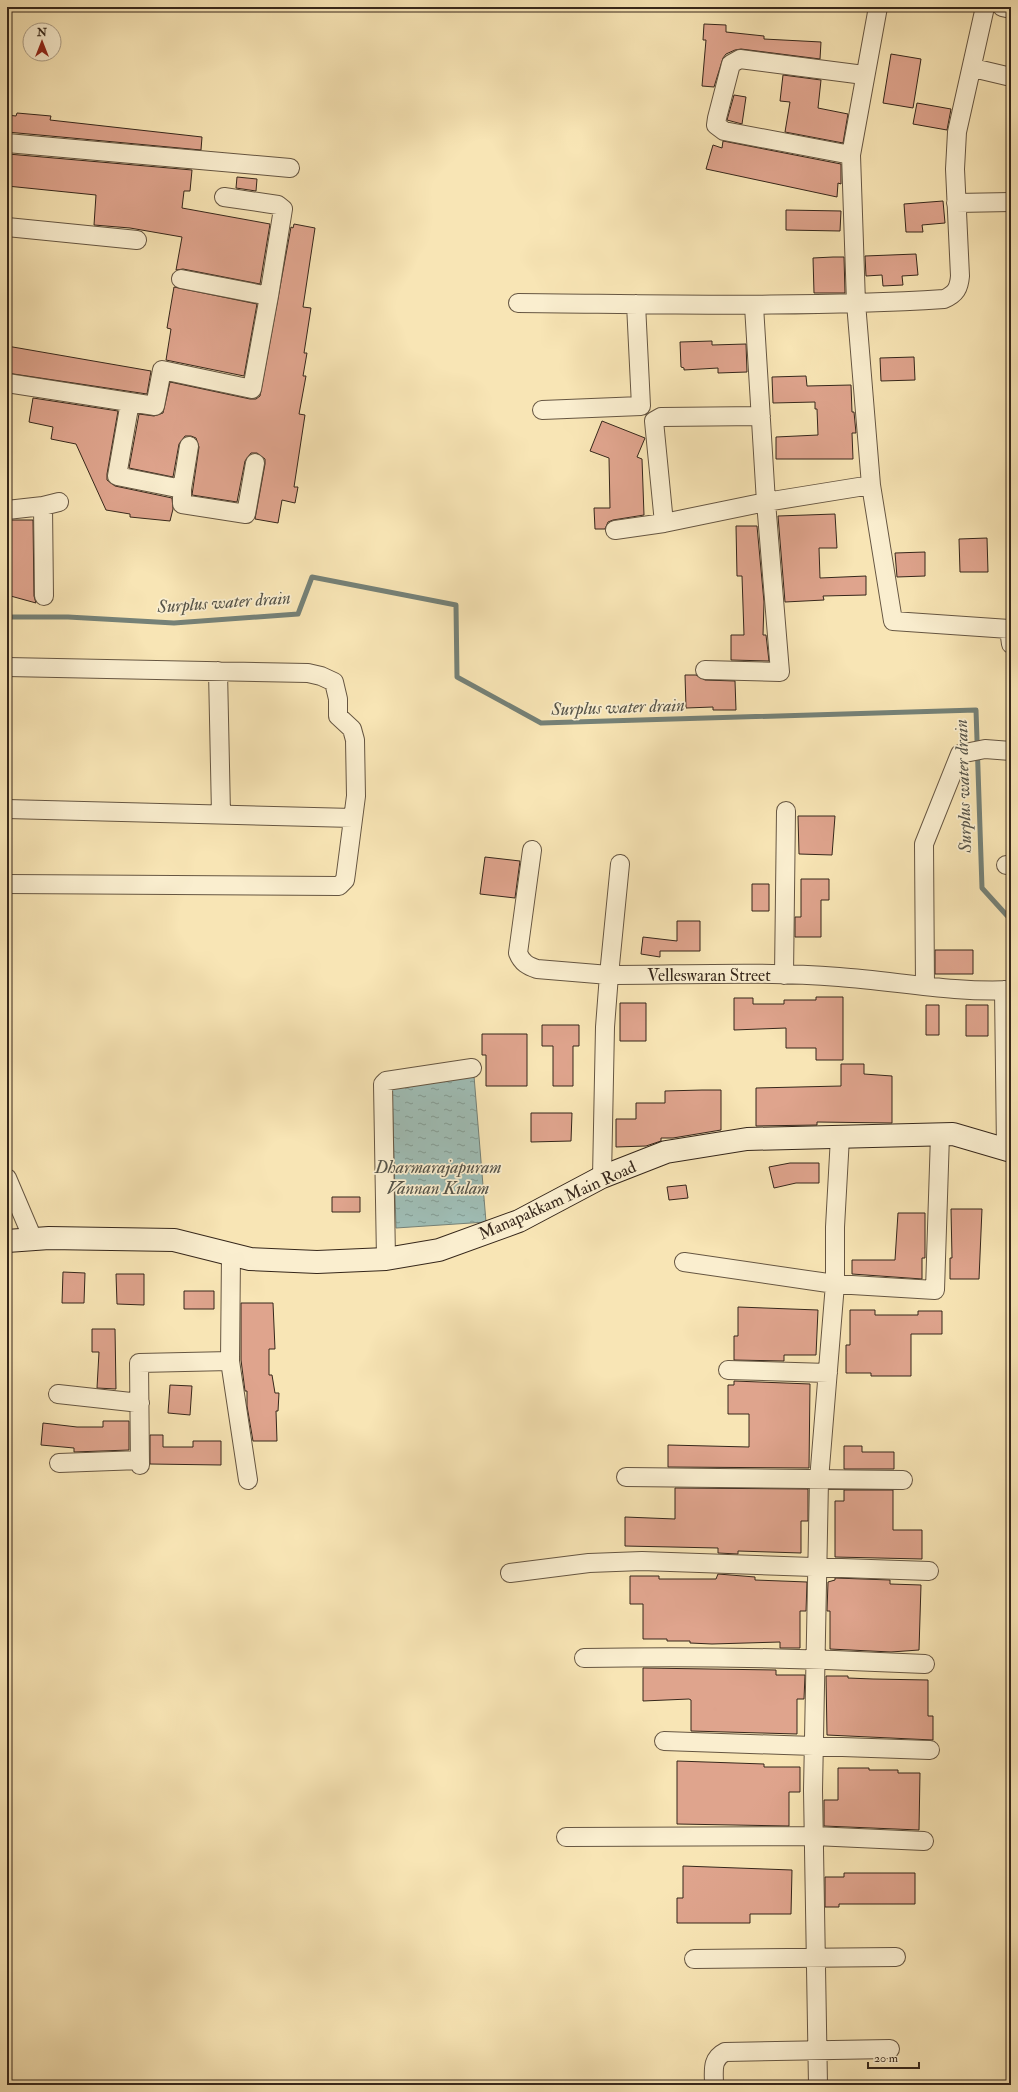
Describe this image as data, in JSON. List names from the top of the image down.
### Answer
{
  "streets": {
    "main road": ["Manapakkam Main Road"],
    "street": ["Velleswaran Street"]
  },
  "water": ["Surplus water drain", "Dharmarajapuram Vannan Kulam"],
  "scale_bar": "20 m",
  "north": "top"
}
